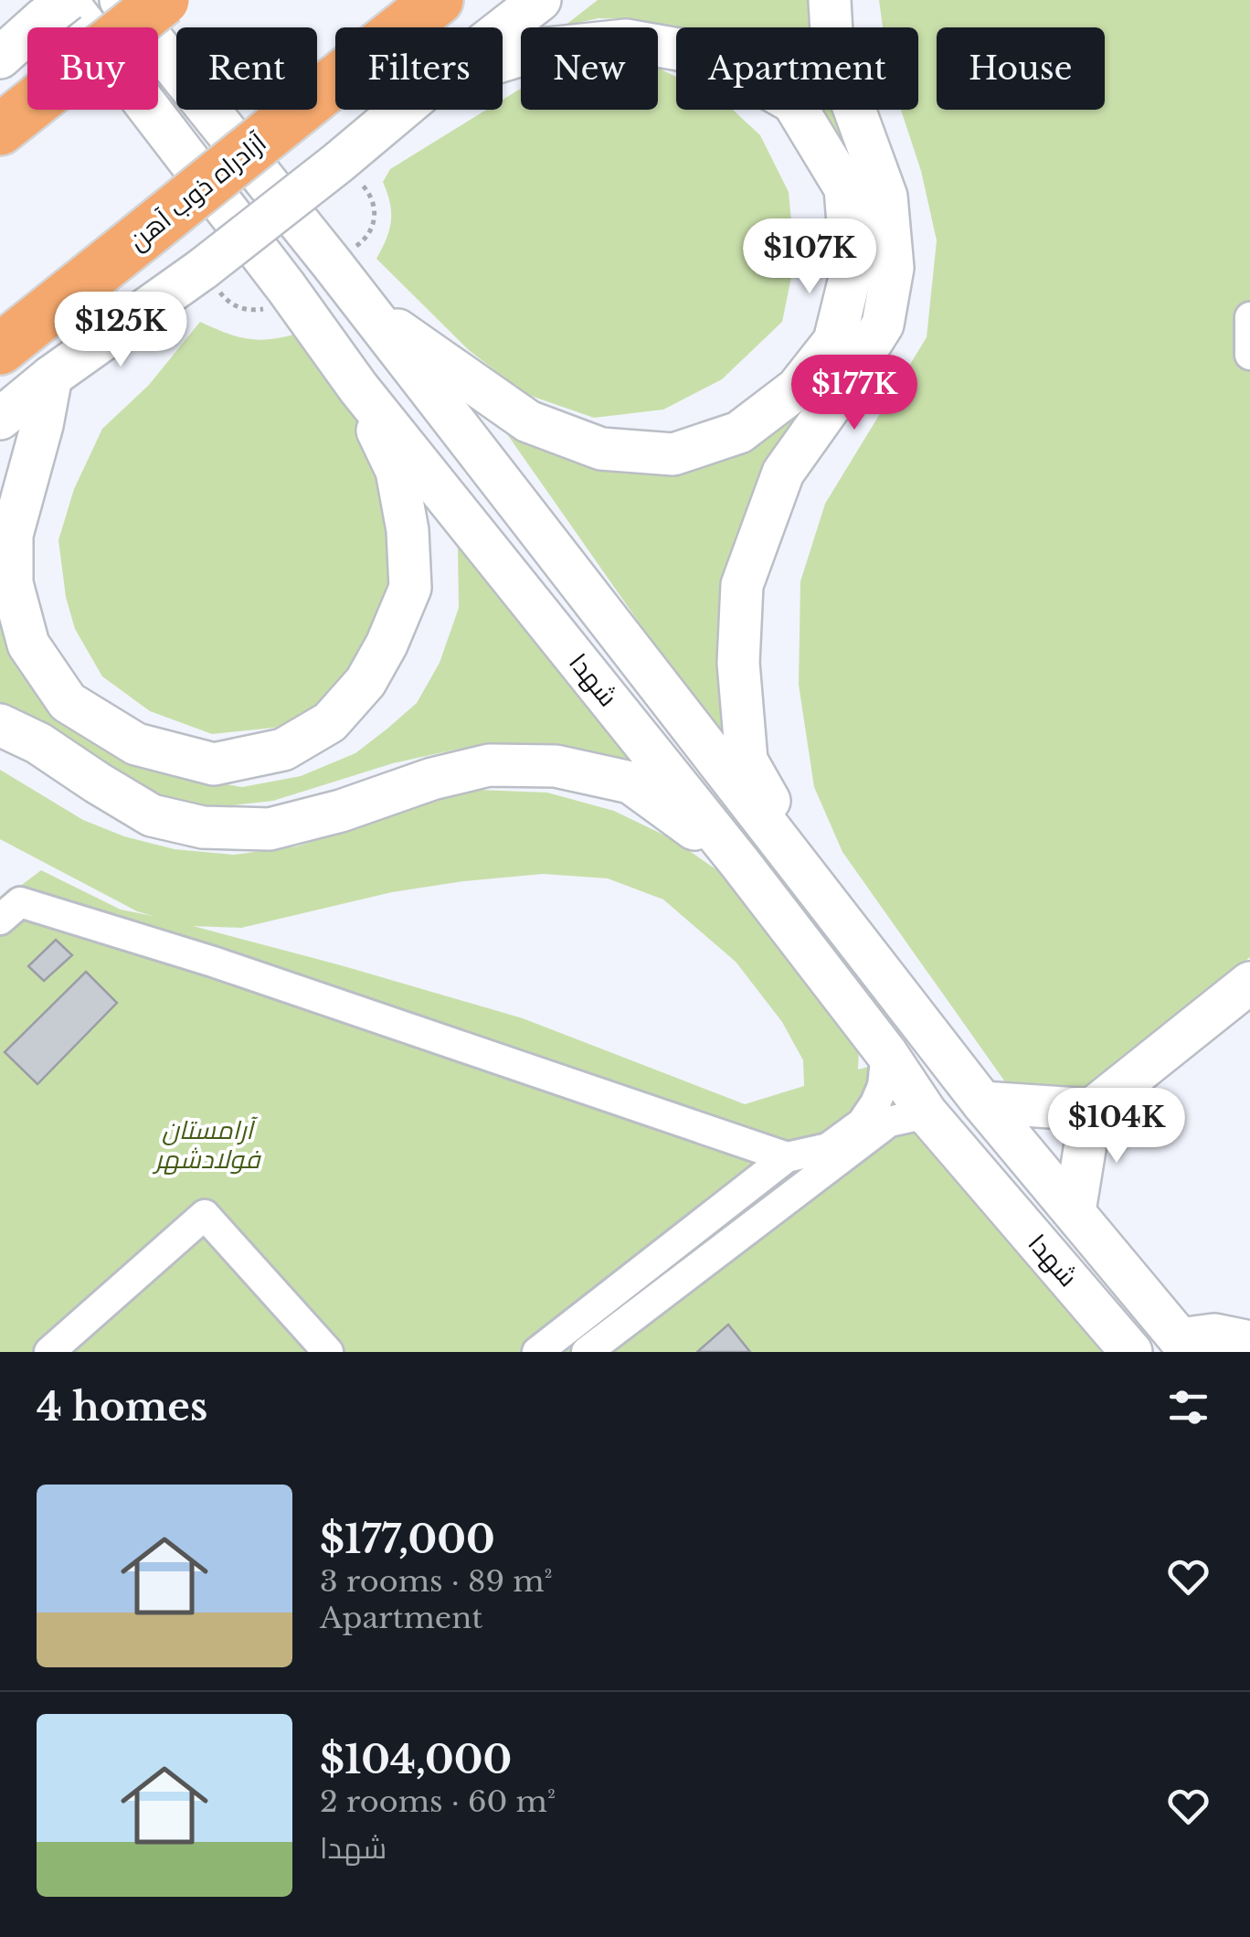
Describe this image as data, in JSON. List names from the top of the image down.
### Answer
{
  "streets": {
    "highway": ["آزادراه ذوب آهن"],
    "main road": ["شهدا"]
  },
  "parks": ["آرامستان فولادشهر"],
  "page": {
    "chip": [
      "Buy",
      "Rent",
      "Filters",
      "New",
      "Apartment",
      "House"
    ],
    "price": [
      "$107K",
      "$125K",
      "$177K",
      "$104K"
    ],
    "heading": "4 homes",
    "list": [
      {
        "name": "$177,000",
        "note": "3 rooms · 89 m² · Apartment"
      },
      {
        "name": "$104,000",
        "note": "2 rooms · 60 m² · شهدا"
      }
    ]
  }
}
